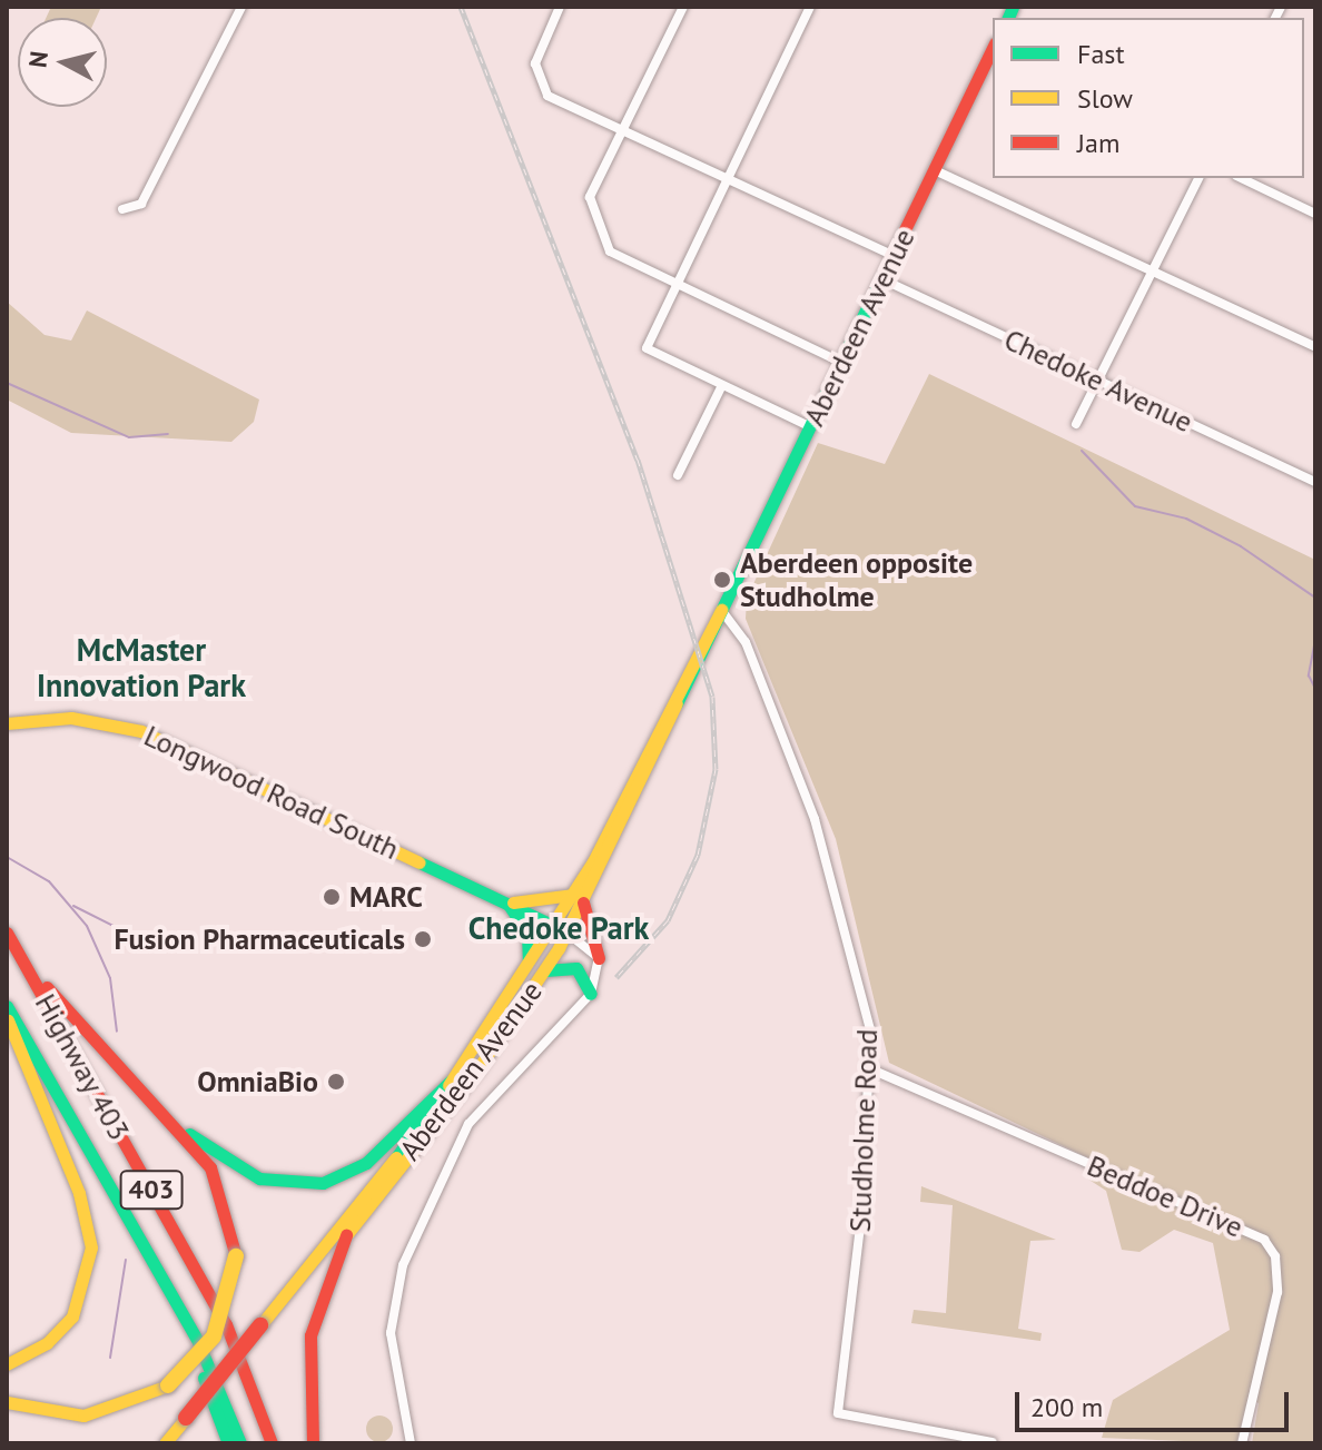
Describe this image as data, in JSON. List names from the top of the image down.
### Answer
{
  "streets": {
    "main road": [
      "Aberdeen Avenue",
      "Longwood Road South",
      "Highway 403",
      "403"
    ],
    "street": ["Chedoke Avenue", "Studholme Road", "Beddoe Drive"]
  },
  "crossings": [
    ["Aberdeen Avenue", "Chedoke Avenue"],
    ["Aberdeen Avenue", "Longwood Road South"],
    ["Aberdeen Avenue", "Studholme Road"],
    ["Studholme Road", "Beddoe Drive"]
  ],
  "districts": ["McMaster Innovation Park", "Chedoke Park"],
  "places": [
    "Aberdeen opposite Studholme",
    "MARC",
    "Fusion Pharmaceuticals",
    "OmniaBio"
  ],
  "legend": ["Fast", "Slow", "Jam"],
  "scale_bar": "200 m",
  "north": "left"
}
